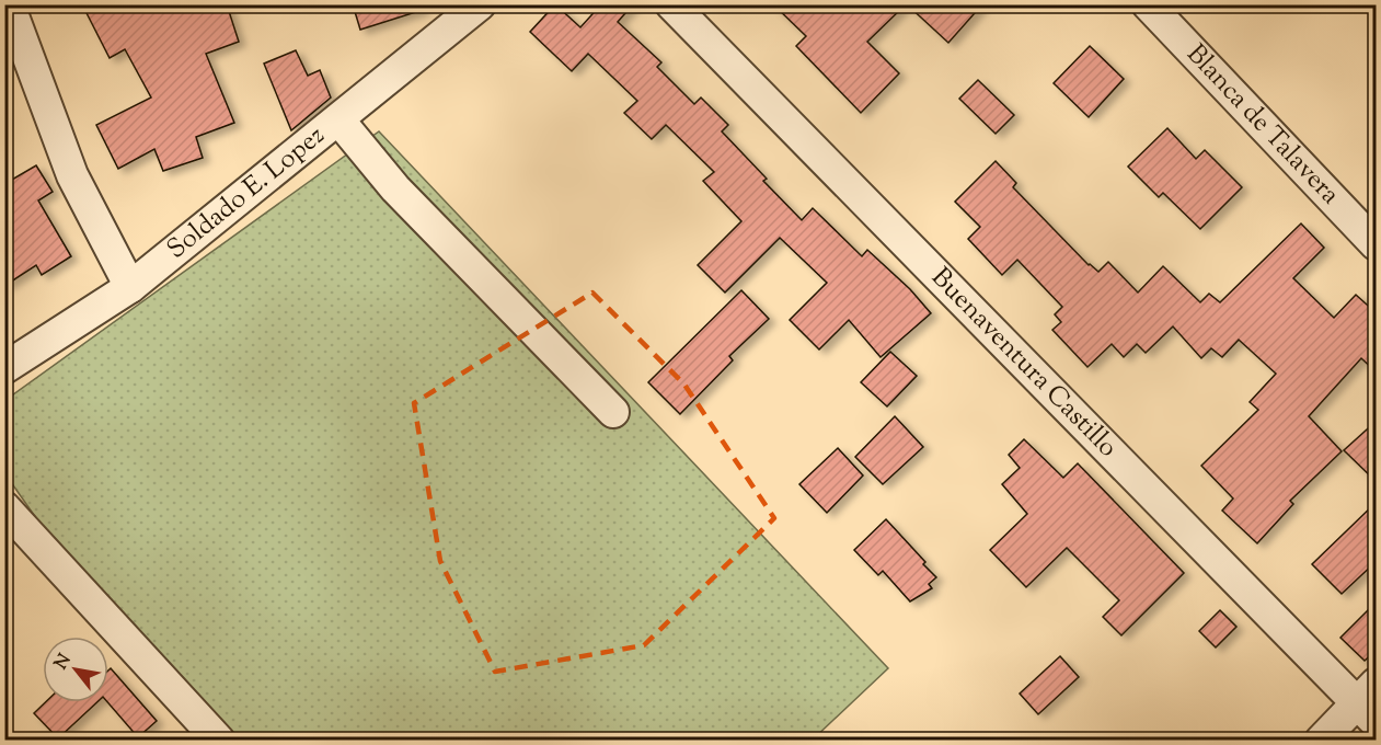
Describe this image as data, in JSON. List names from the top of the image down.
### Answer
{
  "streets": {
    "street": ["Blanca de Talavera", "Soldado E. Lopez", "Buenaventura Castillo"]
  },
  "north": "top left"
}
